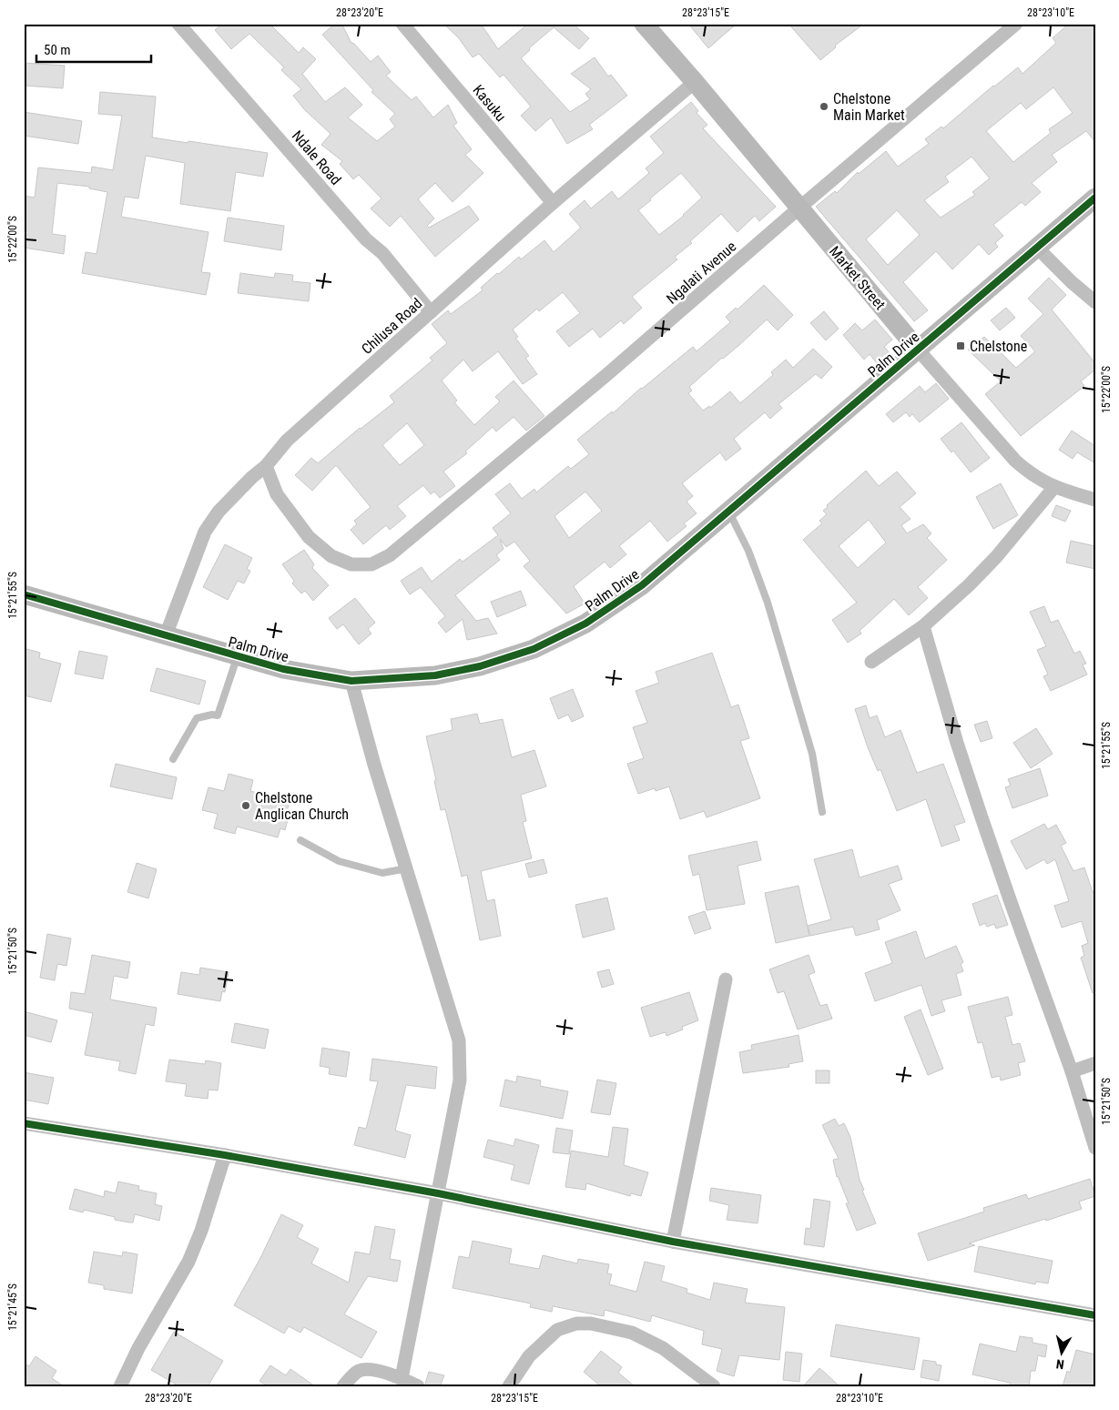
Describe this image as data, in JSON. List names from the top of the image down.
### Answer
{
  "streets": {
    "street": [
      "Kasuku",
      "Ndale Road",
      "Ngalati Avenue",
      "Market Street",
      "Chilusa Road",
      "Palm Drive"
    ]
  },
  "crossings": [
    ["Kasuku", "Chilusa Road"],
    ["Ndale Road", "Chilusa Road"],
    ["Ngalati Avenue", "Market Street"],
    ["Ngalati Avenue", "Chilusa Road"],
    ["Market Street", "Chilusa Road"],
    ["Market Street", "Palm Drive"],
    ["Chilusa Road", "Palm Drive"]
  ],
  "places": {
    "other": ["Chelstone Main Market", "Chelstone Anglican Church"],
    "transit": ["Chelstone"]
  },
  "scale_bar": "50 m",
  "north": "bottom",
  "coordinates": [
    "28°23'20\"E",
    "28°23'15\"E",
    "28°23'10\"E",
    "15°22'00\"S",
    "15°21'55\"S",
    "15°21'50\"S",
    "15°21'45\"S"
  ]
}
